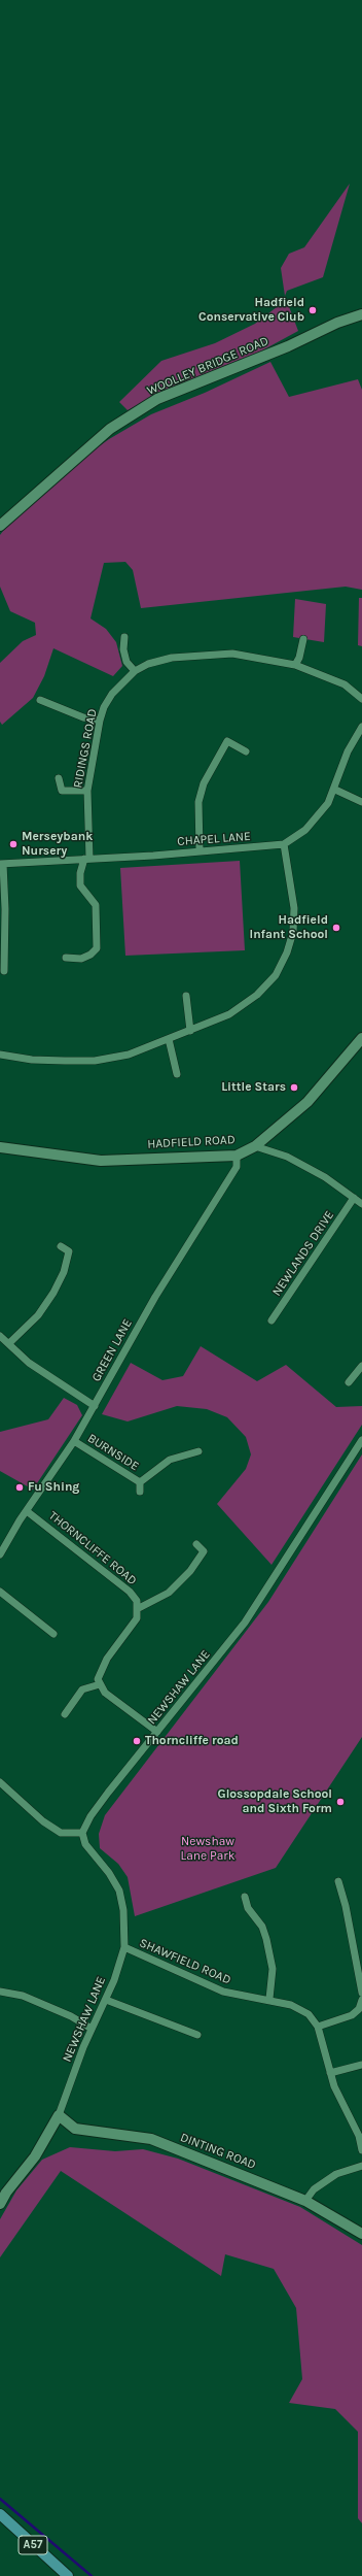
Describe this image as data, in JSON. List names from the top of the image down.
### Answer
{
  "streets": {
    "main road": ["A57"],
    "street": [
      "WOOLLEY BRIDGE ROAD",
      "RIDINGS ROAD",
      "CHAPEL LANE",
      "HADFIELD ROAD",
      "NEWLANDS DRIVE",
      "GREEN LANE",
      "BURNSIDE",
      "THORNCLIFFE ROAD",
      "NEWSHAW LANE",
      "SHAWFIELD ROAD",
      "DINTING ROAD"
    ]
  },
  "crossings": [
    ["RIDINGS ROAD", "CHAPEL LANE"],
    ["HADFIELD ROAD", "GREEN LANE"],
    ["GREEN LANE", "BURNSIDE"],
    ["GREEN LANE", "THORNCLIFFE ROAD"],
    ["NEWSHAW LANE", "SHAWFIELD ROAD"],
    ["NEWSHAW LANE", "DINTING ROAD"]
  ],
  "parks": ["Newshaw Lane Park"],
  "places": [
    "Hadfield Conservative Club",
    "Merseybank Nursery",
    "Hadfield Infant School",
    "Little Stars",
    "Fu Shing",
    "Thorncliffe road",
    "Glossopdale School and Sixth Form"
  ]
}
